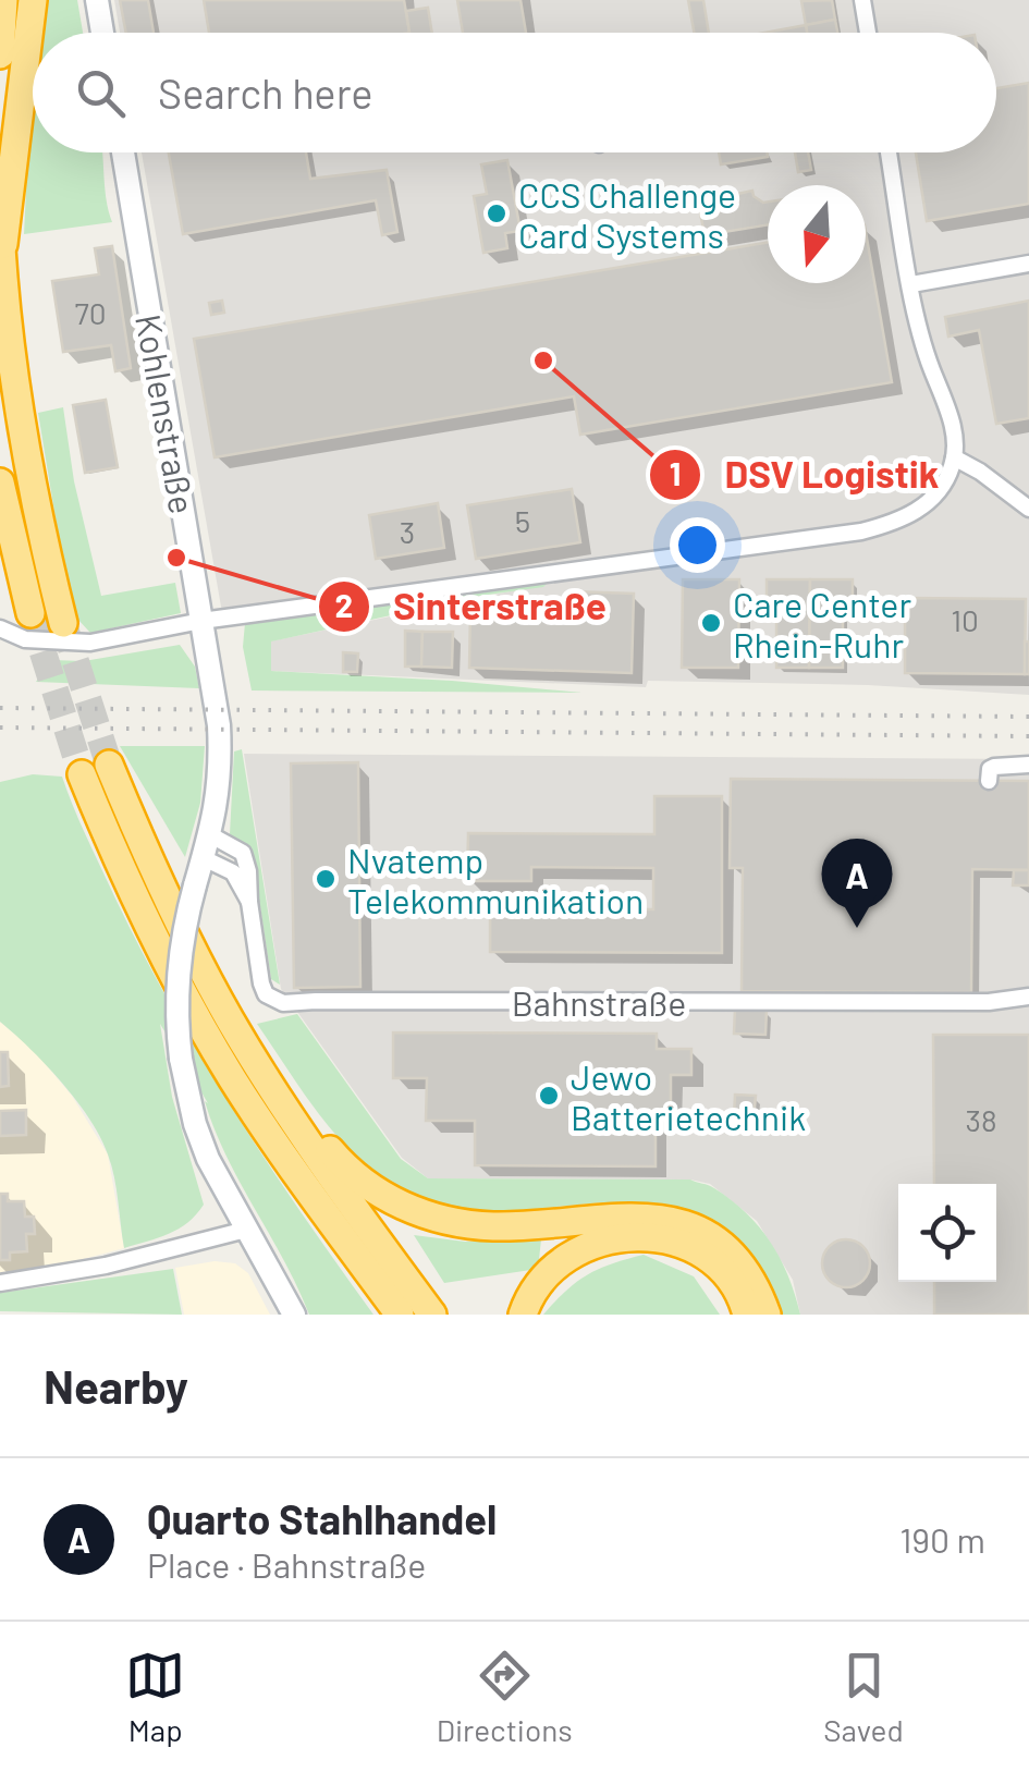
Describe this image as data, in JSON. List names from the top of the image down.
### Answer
{
  "streets": {
    "street": ["Kohlenstraße", "Bahnstraße"]
  },
  "crossings": [
    ["Kohlenstraße", "Bahnstraße"]
  ],
  "places": [
    "CCS Challenge Card Systems",
    "DSV Logistik",
    "Sinterstraße",
    "Care Center Rhein-Ruhr",
    "Nvatemp Telekommunikation",
    "Jewo Batterietechnik"
  ],
  "house_numbers": [
    "70",
    "5",
    "3",
    "10",
    "38"
  ],
  "north": "bottom",
  "page": {
    "search": "Search here",
    "pins": "A",
    "heading": "Nearby",
    "list": [
      {
        "mark": "A",
        "name": "Quarto Stahlhandel",
        "note": "Place · Bahnstraße",
        "value": "190 m"
      }
    ],
    "nav": ["Map", "Directions", "Saved"]
  }
}
